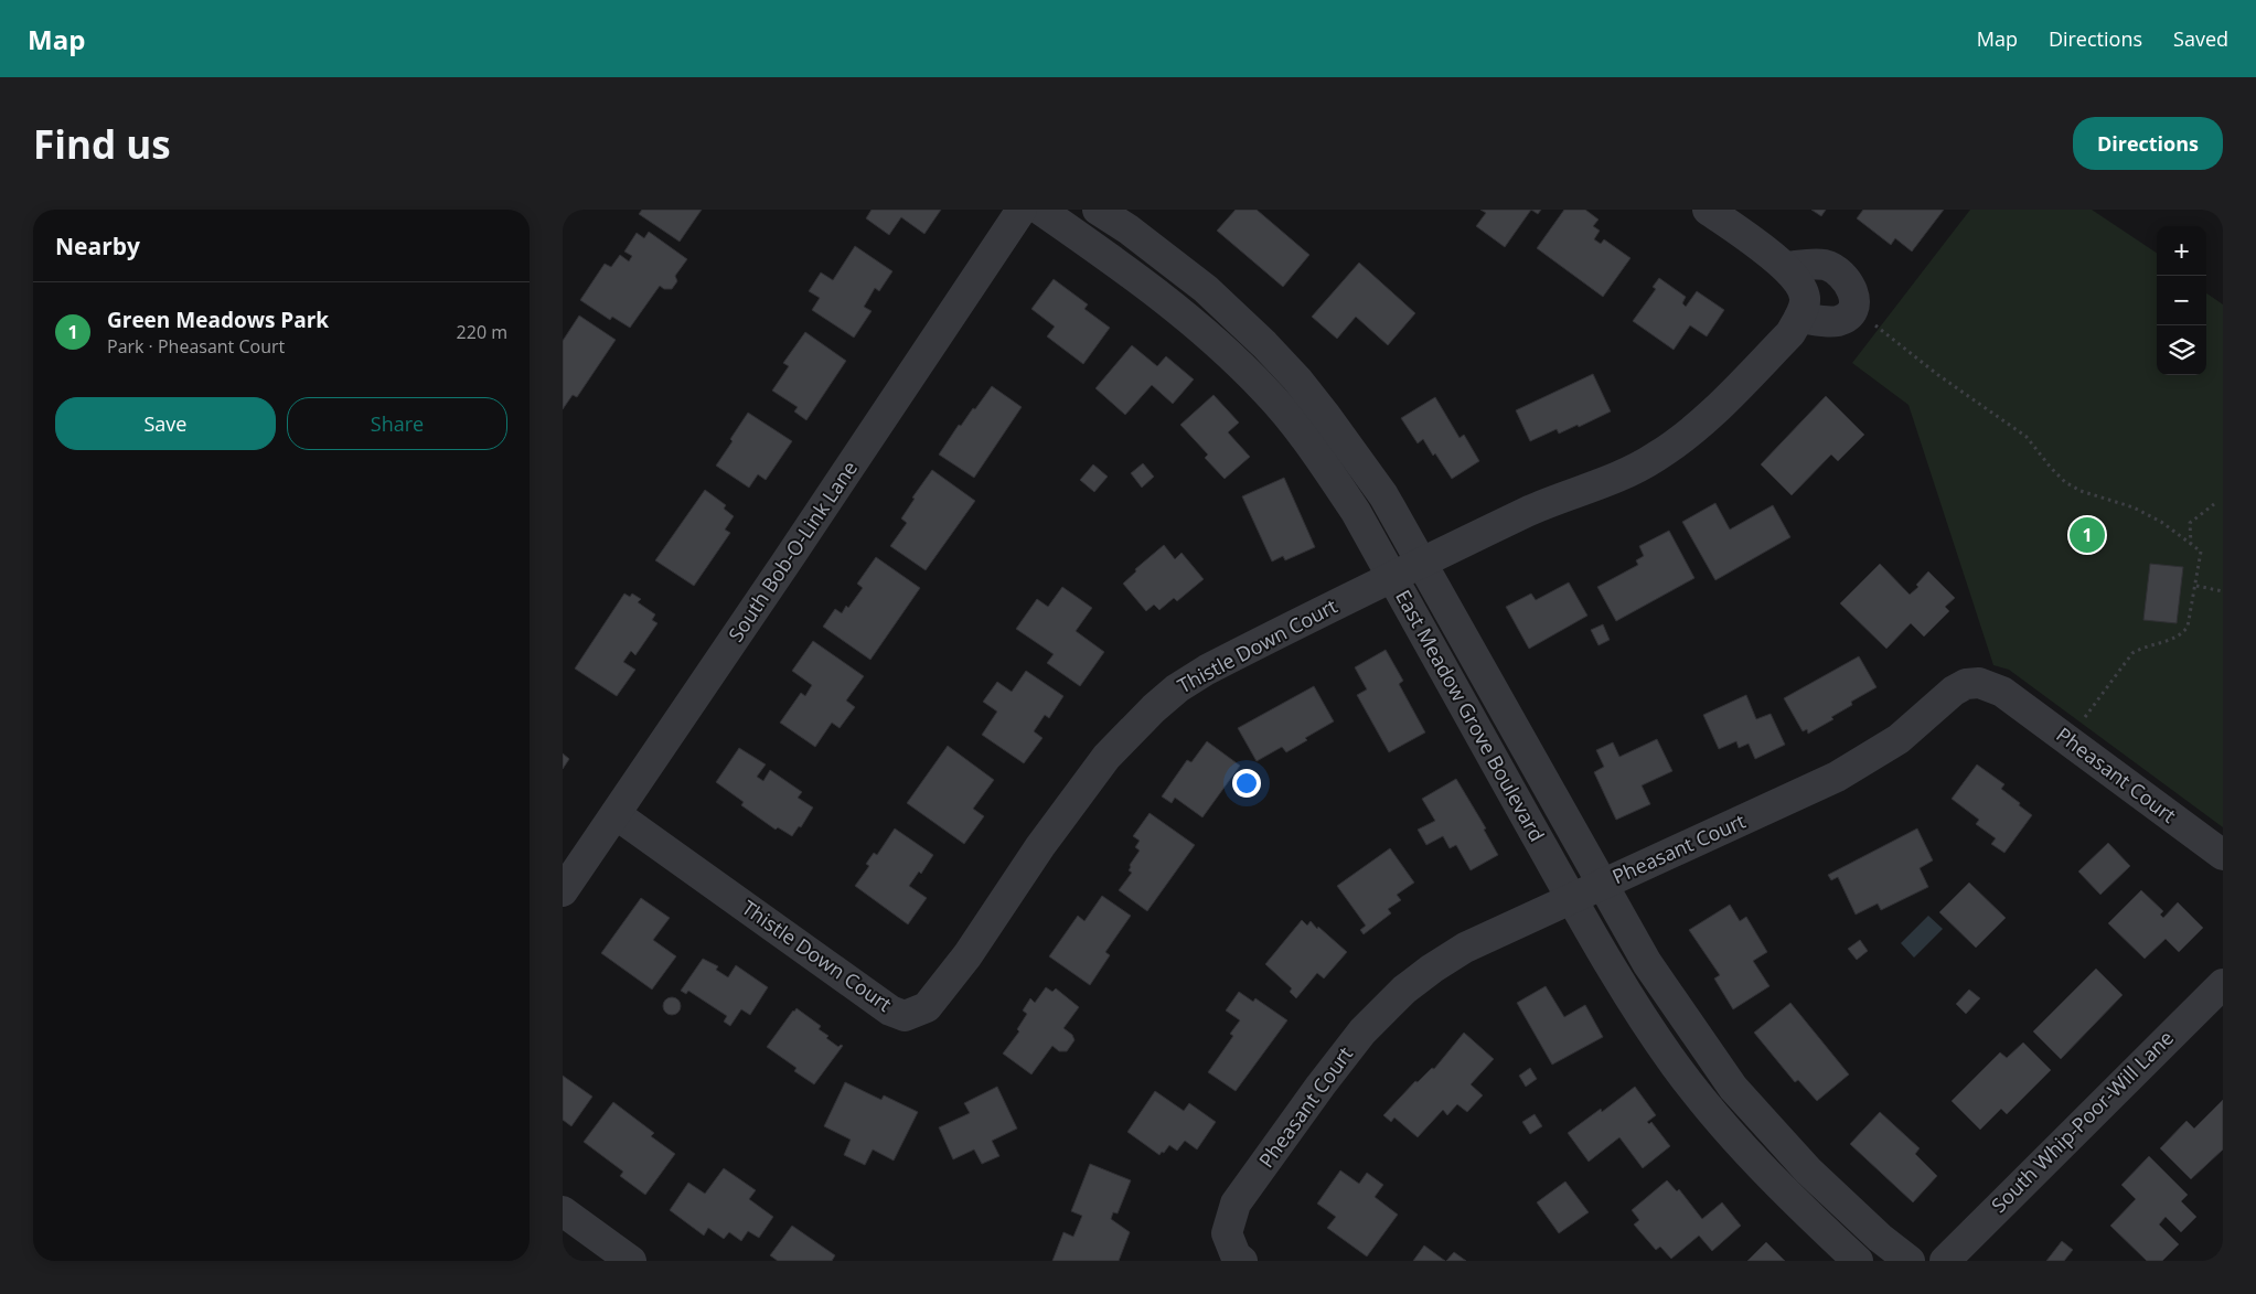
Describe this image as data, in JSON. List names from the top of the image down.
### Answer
{
  "streets": {
    "street": [
      "South Bob-O-Link Lane",
      "Thistle Down Court",
      "East Meadow Grove Boulevard",
      "Pheasant Court",
      "South Whip-Poor-Will Lane"
    ]
  },
  "crossings": [
    ["South Bob-O-Link Lane", "Thistle Down Court"],
    ["Thistle Down Court", "East Meadow Grove Boulevard"],
    ["East Meadow Grove Boulevard", "Pheasant Court"]
  ],
  "page": {
    "header": "Map",
    "nav": ["Map", "Directions", "Saved"],
    "buttons": [
      "Directions",
      ["Save", "Share"]
    ],
    "title": "Find us",
    "heading": "Nearby",
    "map_buttons": ["+", "−"],
    "list": [
      {
        "mark": "1",
        "name": "Green Meadows Park",
        "note": "Park · Pheasant Court",
        "value": "220 m"
      }
    ],
    "pins": "1"
  }
}
